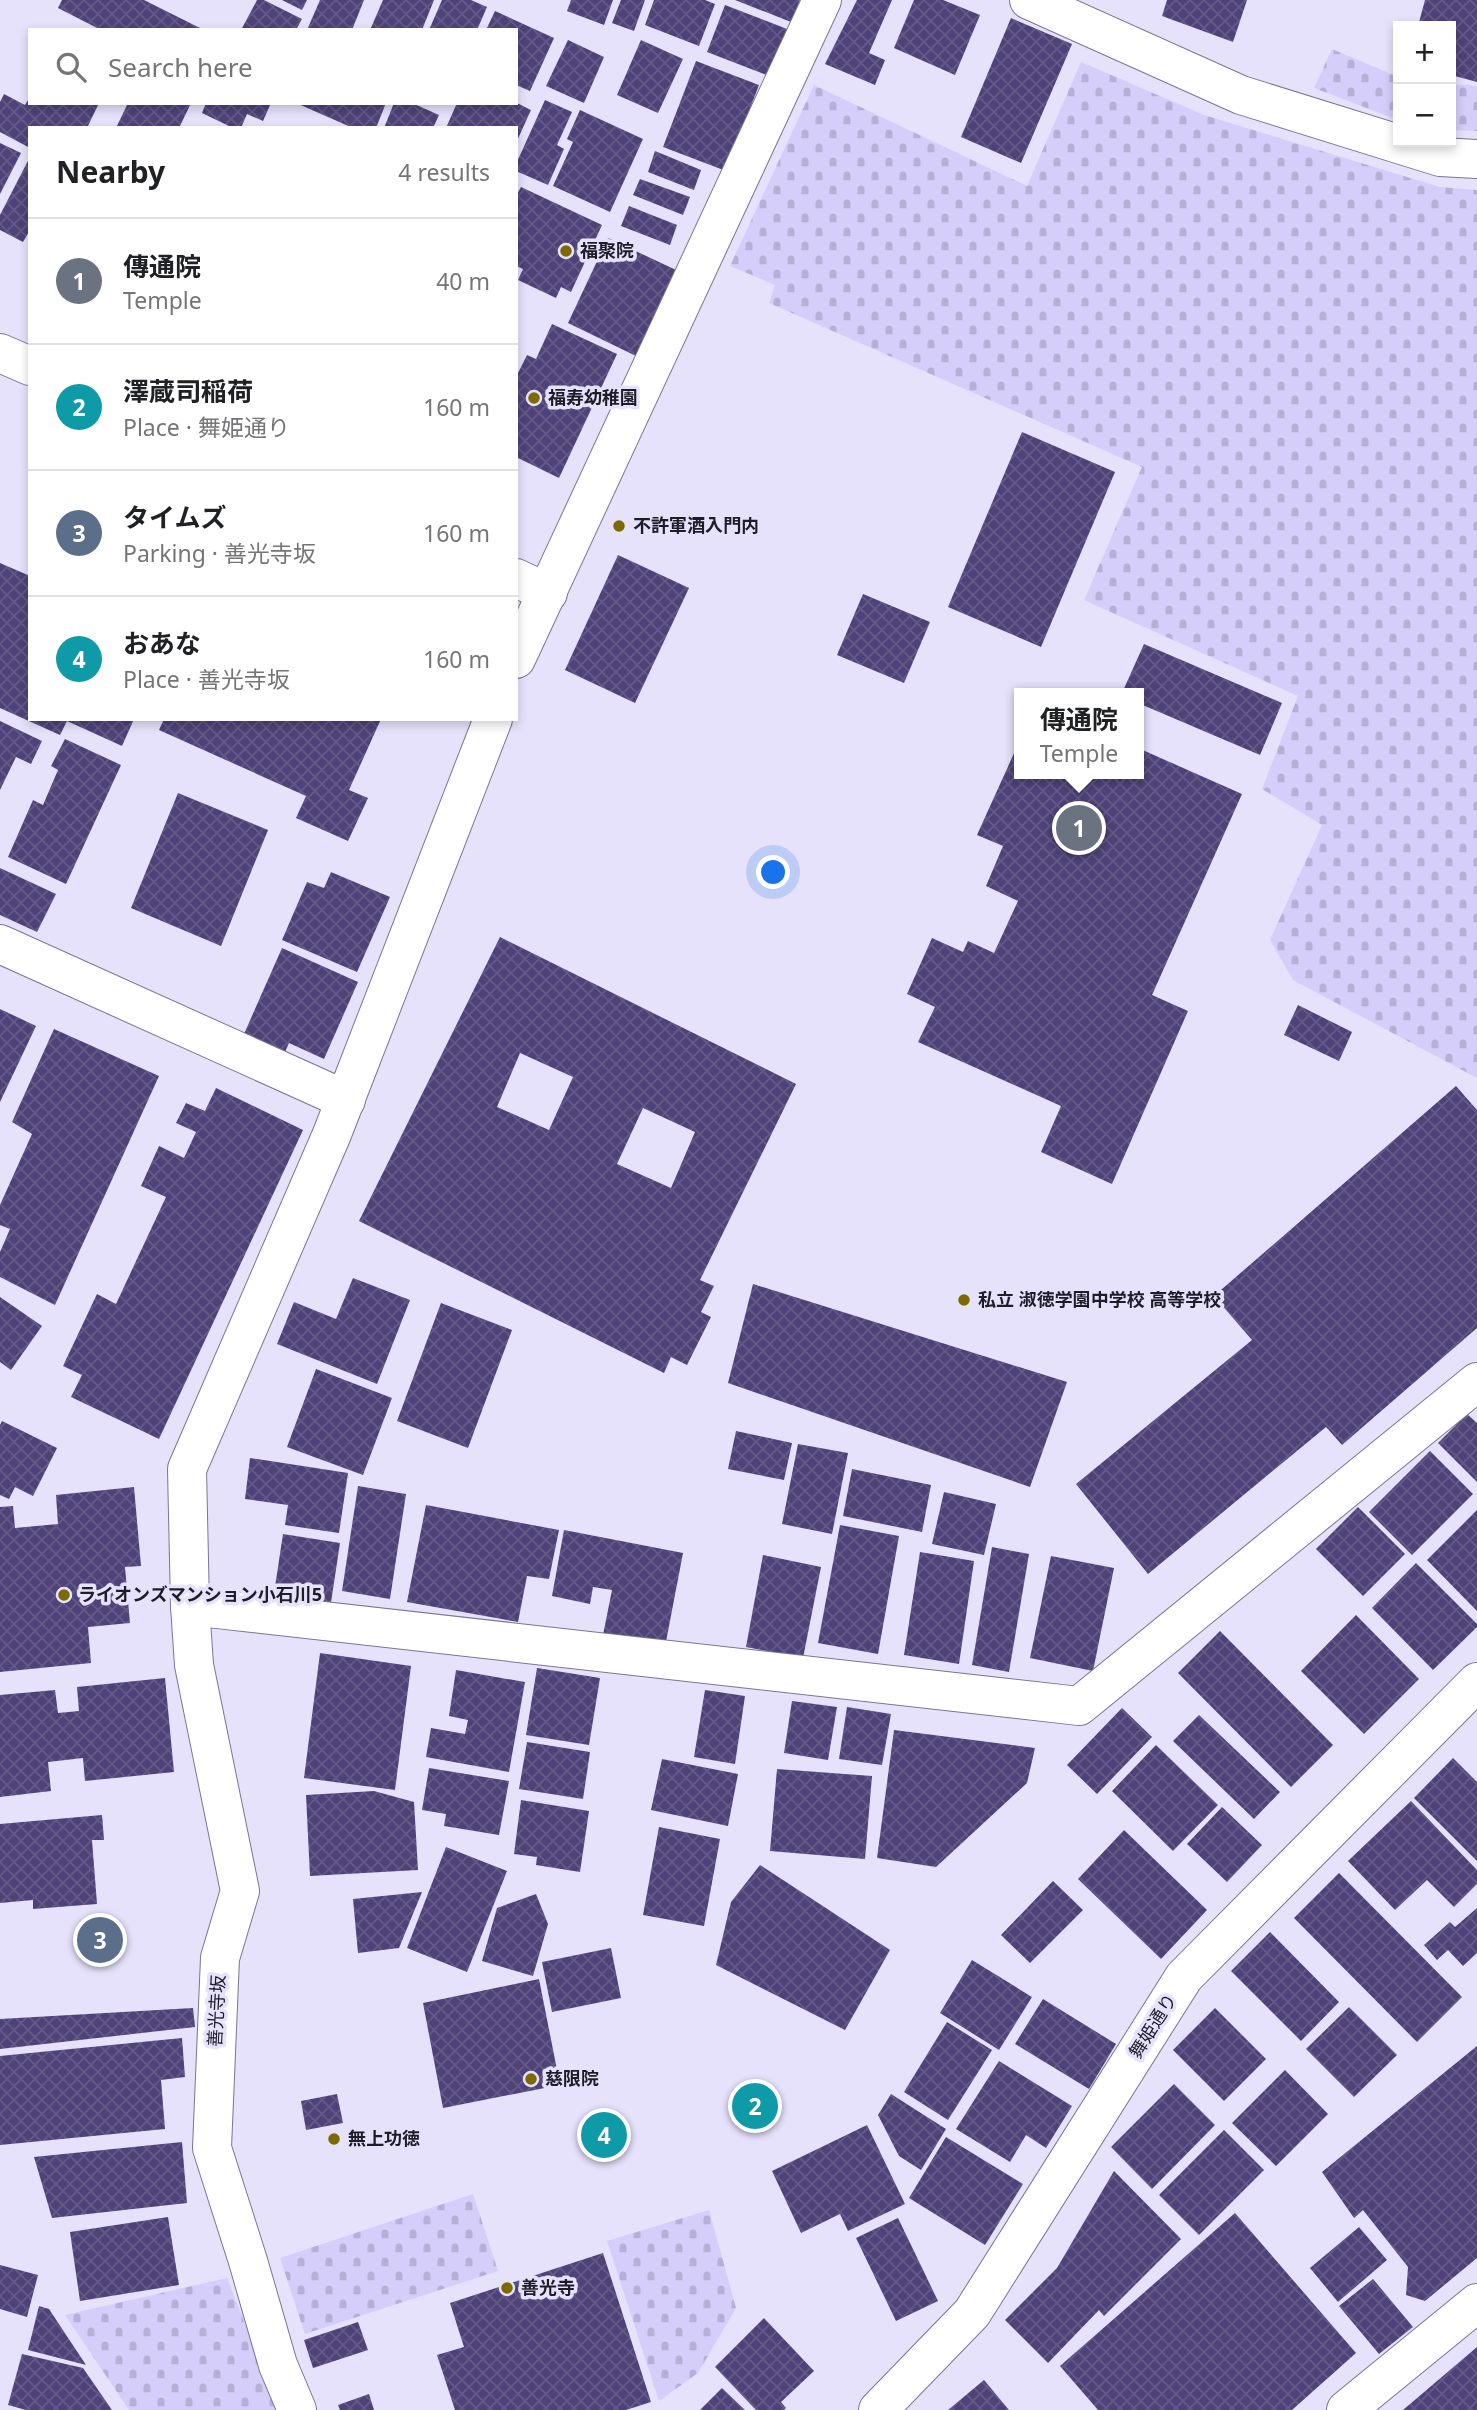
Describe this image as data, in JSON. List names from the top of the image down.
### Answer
{
  "streets": {
    "street": ["善光寺坂", "舞姫通り"]
  },
  "places": [
    "福聚院",
    "福寿幼稚園",
    "不許軍酒入門内",
    "私立 淑徳学園中学校 高等学校",
    "ライオンズマンション小石川5",
    "慈限院",
    "無上功徳",
    "善光寺"
  ],
  "page": {
    "map_buttons": ["+", "−"],
    "search": "Search here",
    "heading": ["Nearby", "4 results"],
    "list": [
      {
        "mark": "1",
        "name": "傳通院",
        "note": "Temple",
        "value": "40 m"
      },
      {
        "mark": "2",
        "name": "澤蔵司稲荷",
        "note": "Place · 舞姫通り",
        "value": "160 m"
      },
      {
        "mark": "3",
        "name": "タイムズ",
        "note": "Parking · 善光寺坂",
        "value": "160 m"
      },
      {
        "mark": "4",
        "name": "おあな",
        "note": "Place · 善光寺坂",
        "value": "160 m"
      }
    ],
    "popup": ["傳通院", "Temple"],
    "pins": [
      "1",
      "3",
      "2",
      "4"
    ]
  }
}
